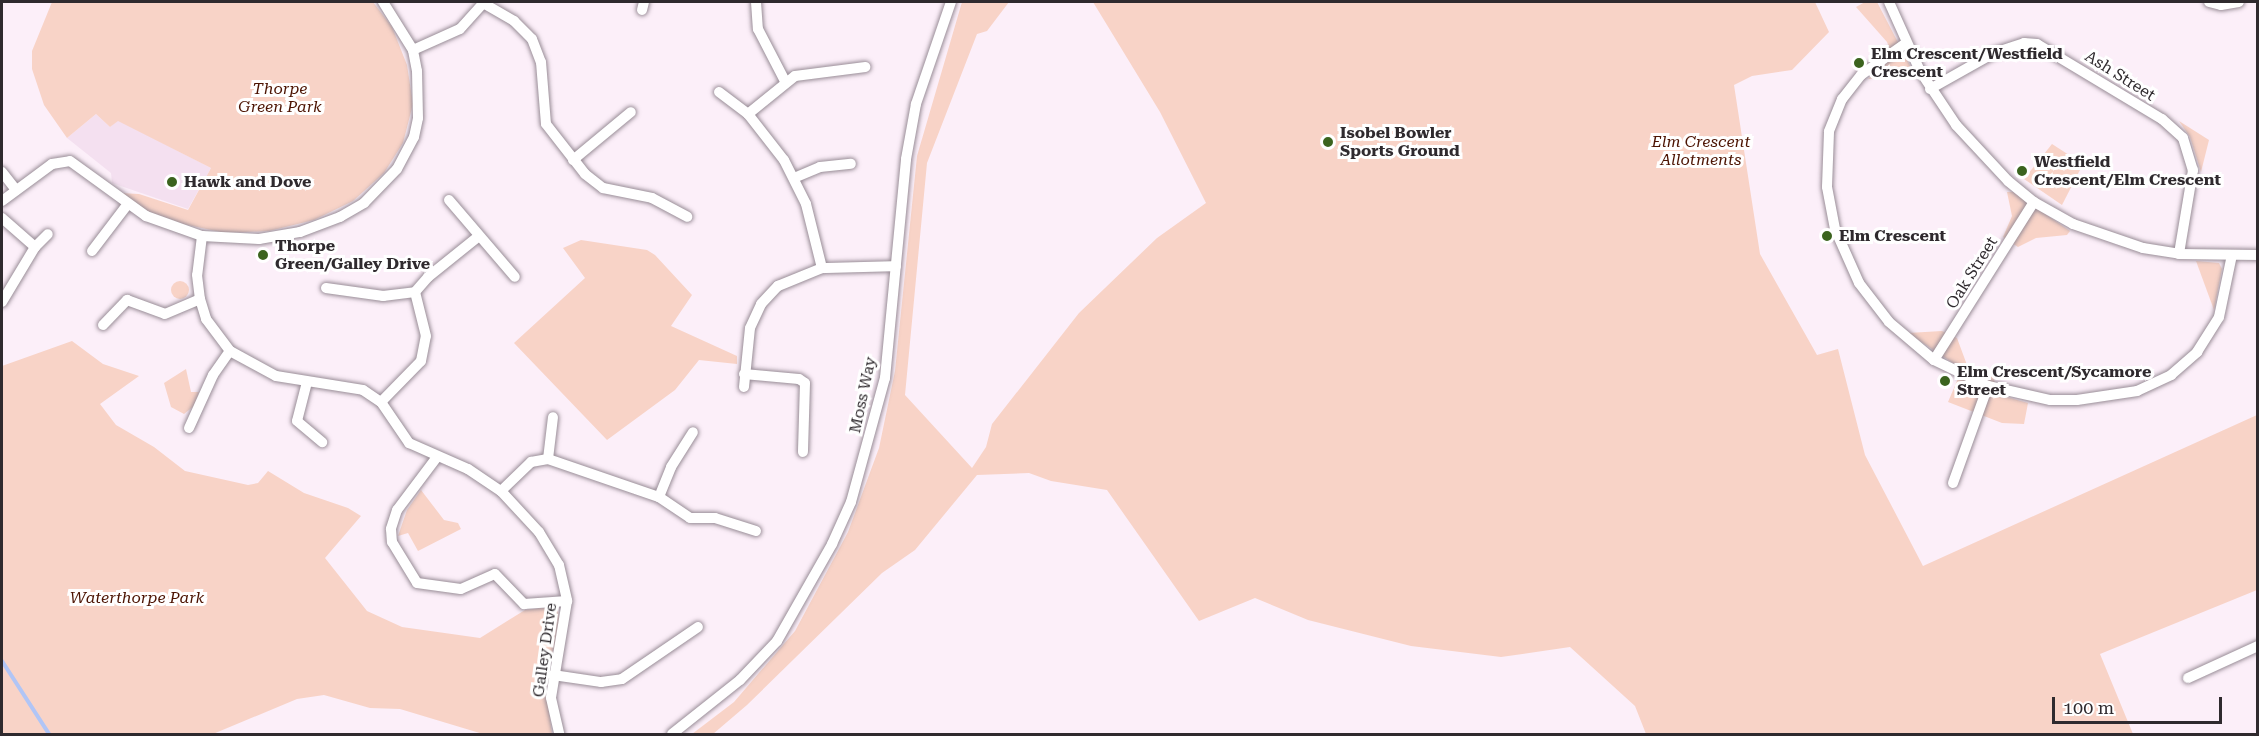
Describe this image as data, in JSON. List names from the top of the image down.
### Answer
{
  "streets": {
    "street": [
      "Ash Street",
      "Oak Street",
      "Moss Way",
      "Galley Drive"
    ]
  },
  "parks": ["Thorpe Green Park", "Elm Crescent Allotments", "Waterthorpe Park"],
  "places": [
    "Elm Crescent/Westfield Crescent",
    "Isobel Bowler Sports Ground",
    "Westfield Crescent/Elm Crescent",
    "Hawk and Dove",
    "Elm Crescent",
    "Thorpe Green/Galley Drive",
    "Elm Crescent/Sycamore Street"
  ],
  "scale_bar": "100 m"
}
